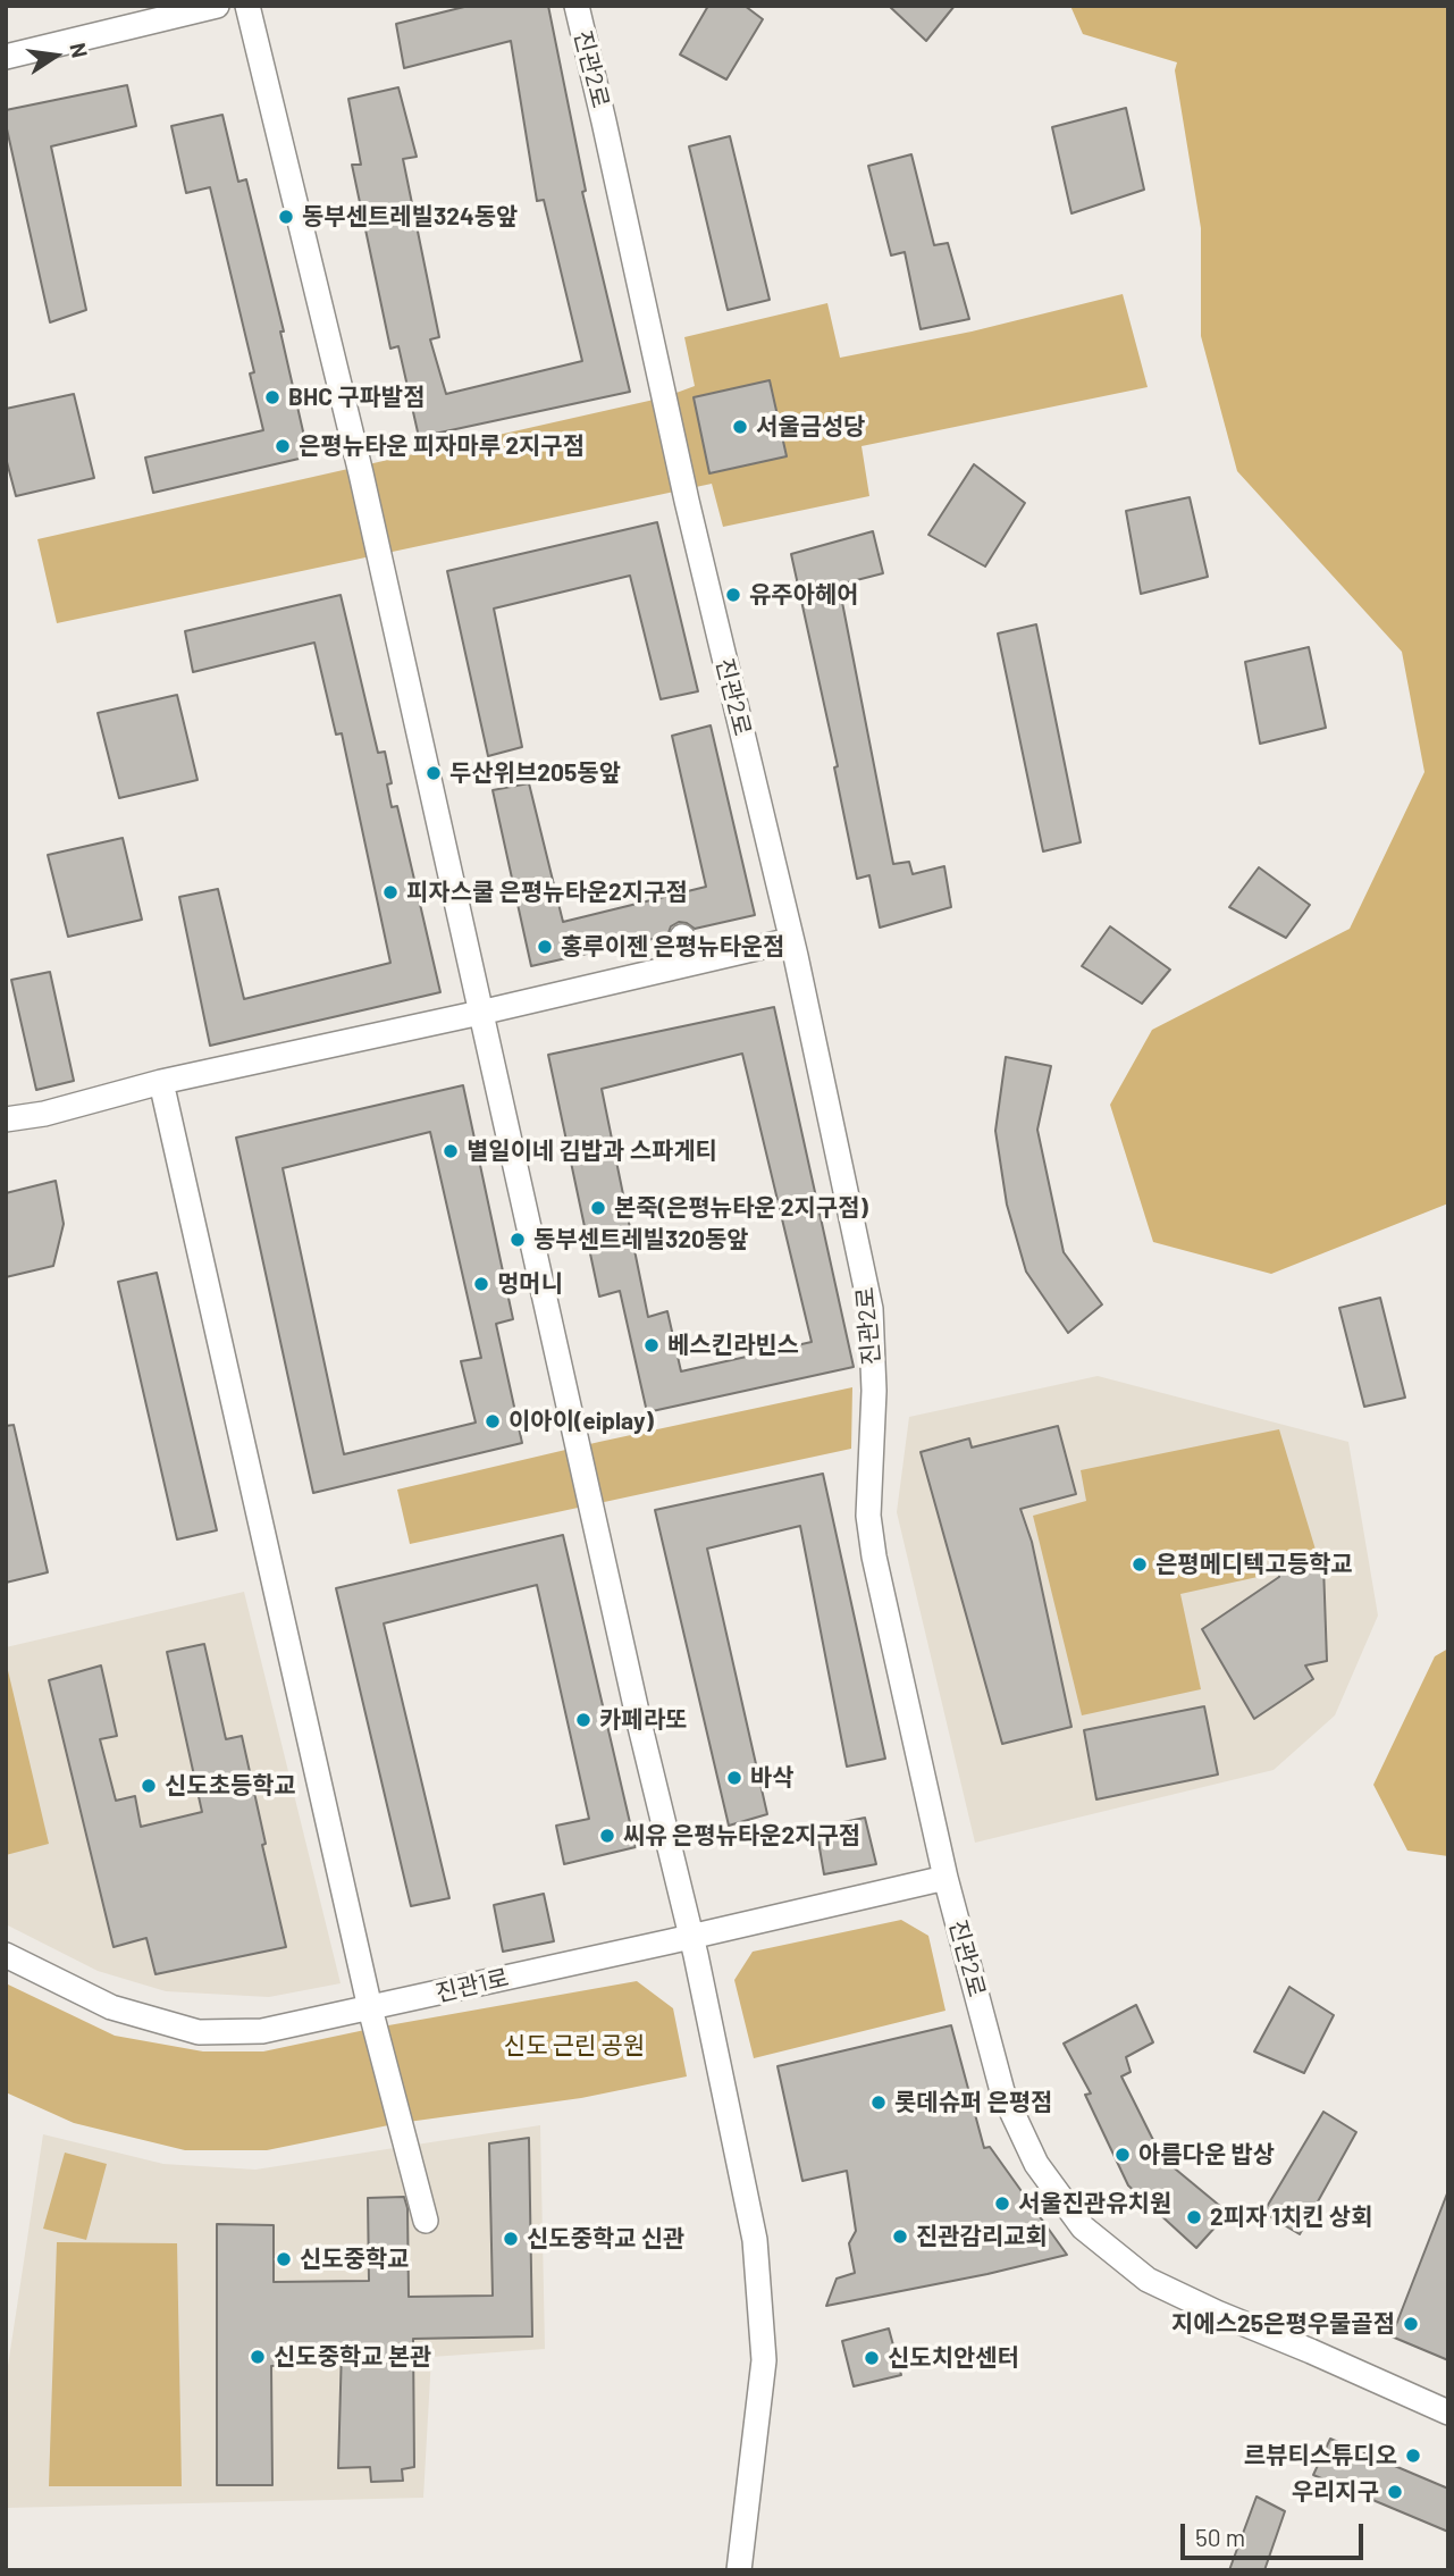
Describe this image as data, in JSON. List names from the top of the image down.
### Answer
{
  "streets": {
    "street": ["진관2로", "진관1로"]
  },
  "crossings": [
    ["진관2로", "진관1로"]
  ],
  "parks": ["신도 근린 공원"],
  "places": [
    "동부센트레빌324동앞",
    "BHC 구파발점",
    "서울금성당",
    "은평뉴타운 피자마루 2지구점",
    "유주아헤어",
    "두산위브205동앞",
    "피자스쿨 은평뉴타운2지구점",
    "홍루이젠 은평뉴타운점",
    "별일이네 김밥과 스파게티",
    "본죽(은평뉴타운 2지구점)",
    "동부센트레빌320동앞",
    "멍머니",
    "베스킨라빈스",
    "이아이(eiplay)",
    "은평메디텍고등학교",
    "카페라또",
    "바삭",
    "신도초등학교",
    "씨유 은평뉴타운2지구점",
    "롯데슈퍼 은평점",
    "아름다운 밥상",
    "서울진관유치원",
    "2피자 1치킨 상회",
    "진관감리교회",
    "신도중학교 신관",
    "신도중학교",
    "지에스25은평우물골점",
    "신도중학교 본관",
    "신도치안센터",
    "르뷰티스튜디오",
    "우리지구"
  ],
  "scale_bar": "50 m",
  "north": "right"
}
